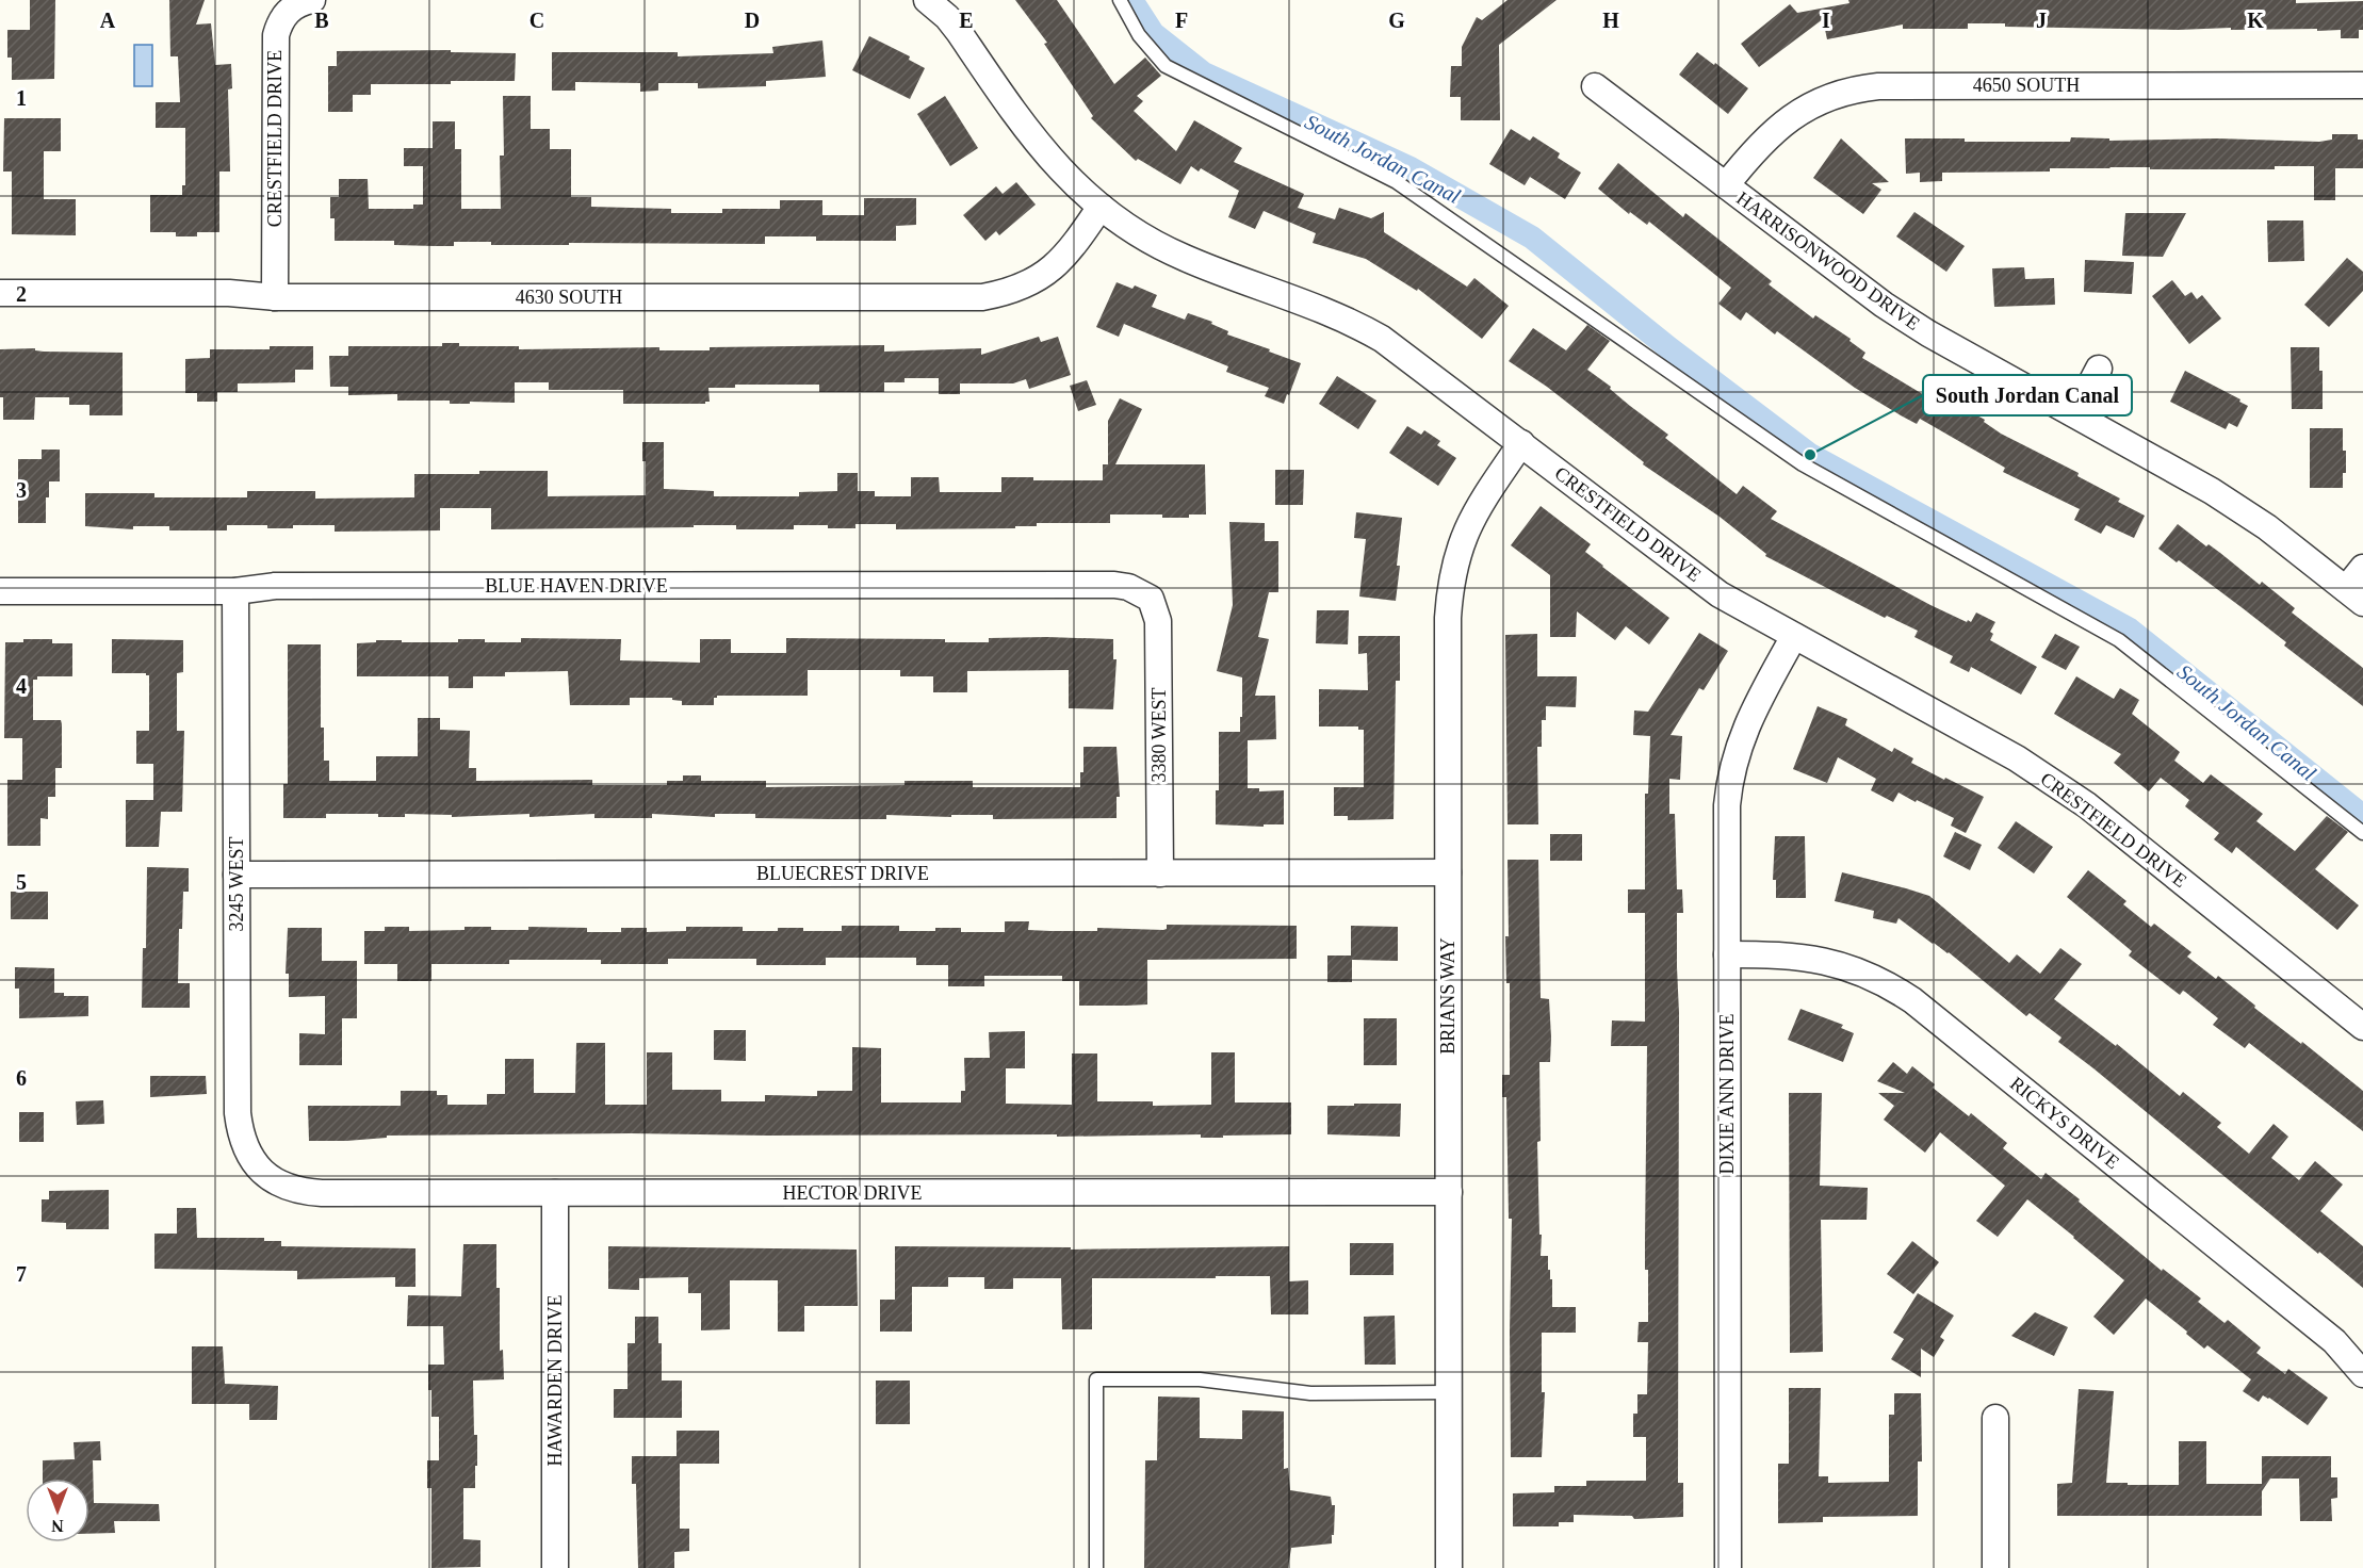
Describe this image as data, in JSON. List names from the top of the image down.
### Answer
{
  "streets": {
    "street": [
      "4650 SOUTH",
      "CRESTFIELD DRIVE",
      "HARRISONWOOD DRIVE",
      "4630 SOUTH",
      "BLUE HAVEN DRIVE",
      "3380 WEST",
      "BLUECREST DRIVE",
      "3245 WEST",
      "BRIANS WAY",
      "DIXIE ANN DRIVE",
      "RICKYS DRIVE",
      "HECTOR DRIVE",
      "HAWARDEN DRIVE"
    ]
  },
  "crossings": [
    ["4650 SOUTH", "HARRISONWOOD DRIVE"],
    ["CRESTFIELD DRIVE", "4630 SOUTH"],
    ["CRESTFIELD DRIVE", "BRIANS WAY"],
    ["CRESTFIELD DRIVE", "DIXIE ANN DRIVE"],
    ["BLUE HAVEN DRIVE", "3380 WEST"],
    ["BLUE HAVEN DRIVE", "3245 WEST"],
    ["3380 WEST", "BLUECREST DRIVE"],
    ["BLUECREST DRIVE", "3245 WEST"],
    ["BLUECREST DRIVE", "BRIANS WAY"],
    ["3245 WEST", "HECTOR DRIVE"],
    ["BRIANS WAY", "HECTOR DRIVE"],
    ["DIXIE ANN DRIVE", "RICKYS DRIVE"],
    ["HECTOR DRIVE", "HAWARDEN DRIVE"]
  ],
  "water": ["South Jordan Canal"],
  "places": ["South Jordan Canal"],
  "north": "bottom",
  "grid": {
    "columns": [
      "A",
      "B",
      "C",
      "D",
      "E",
      "F",
      "G",
      "H",
      "I",
      "J",
      "K"
    ],
    "rows": [
      "1",
      "2",
      "3",
      "4",
      "5",
      "6",
      "7"
    ]
  }
}
